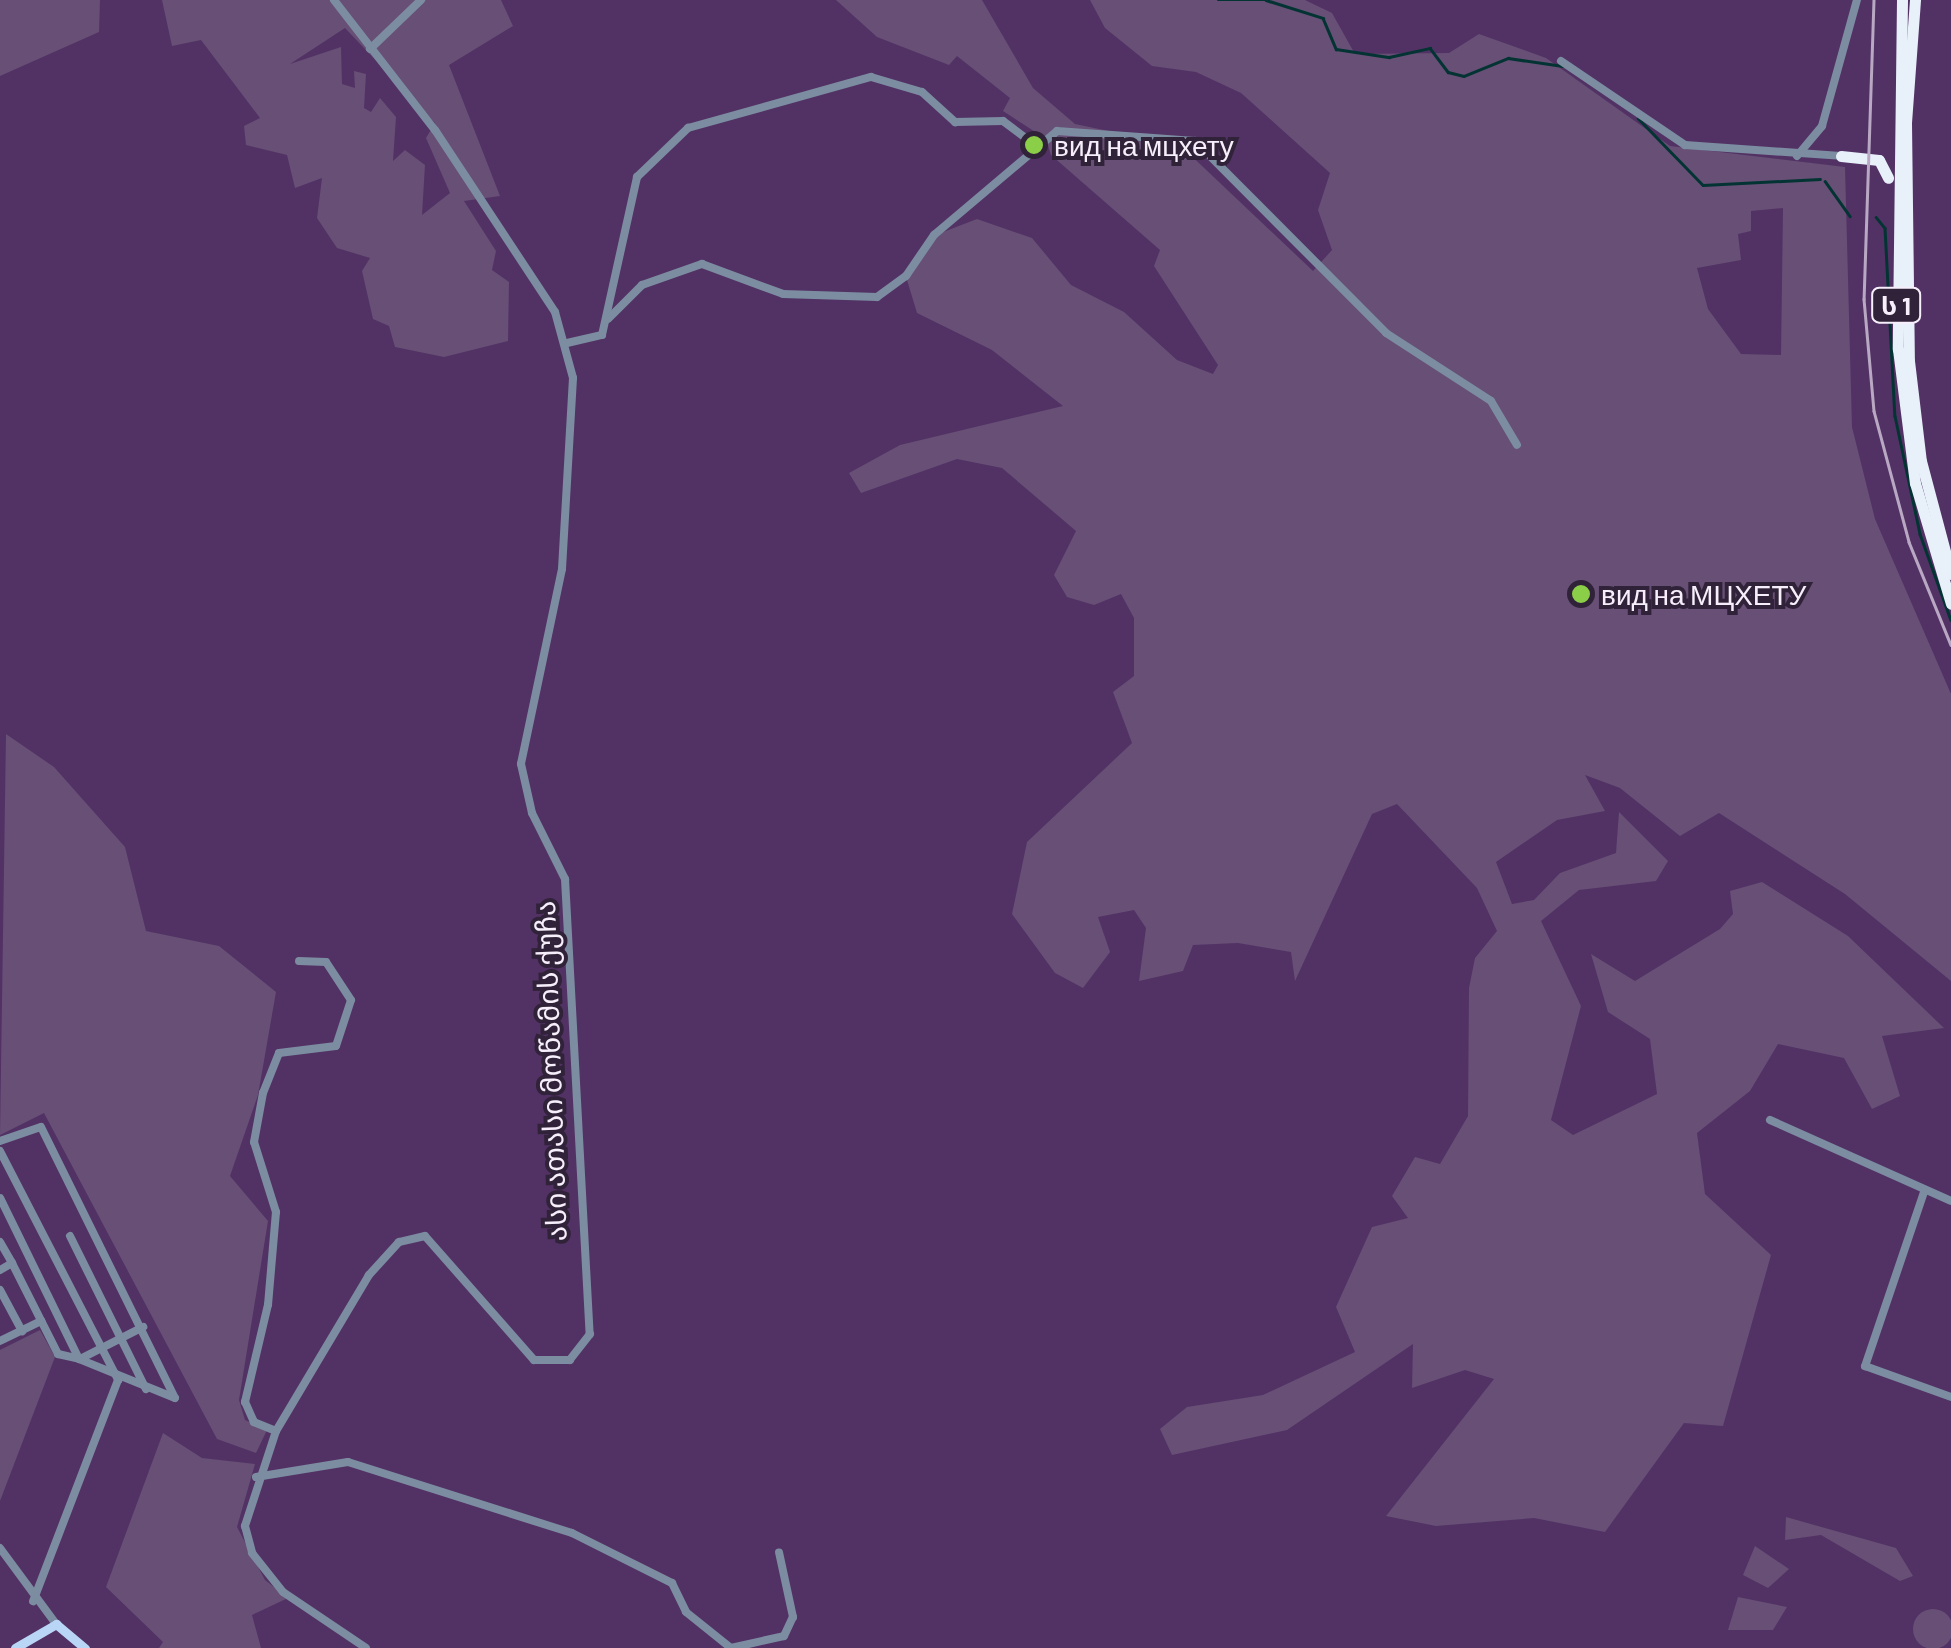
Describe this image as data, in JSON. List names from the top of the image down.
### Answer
{
  "streets": {
    "highway": ["ს 1"],
    "street": ["ასი ათასი მოწამის ქუჩა"]
  },
  "places": ["вид на мцхету", "вид на МЦХЕТУ"]
}
